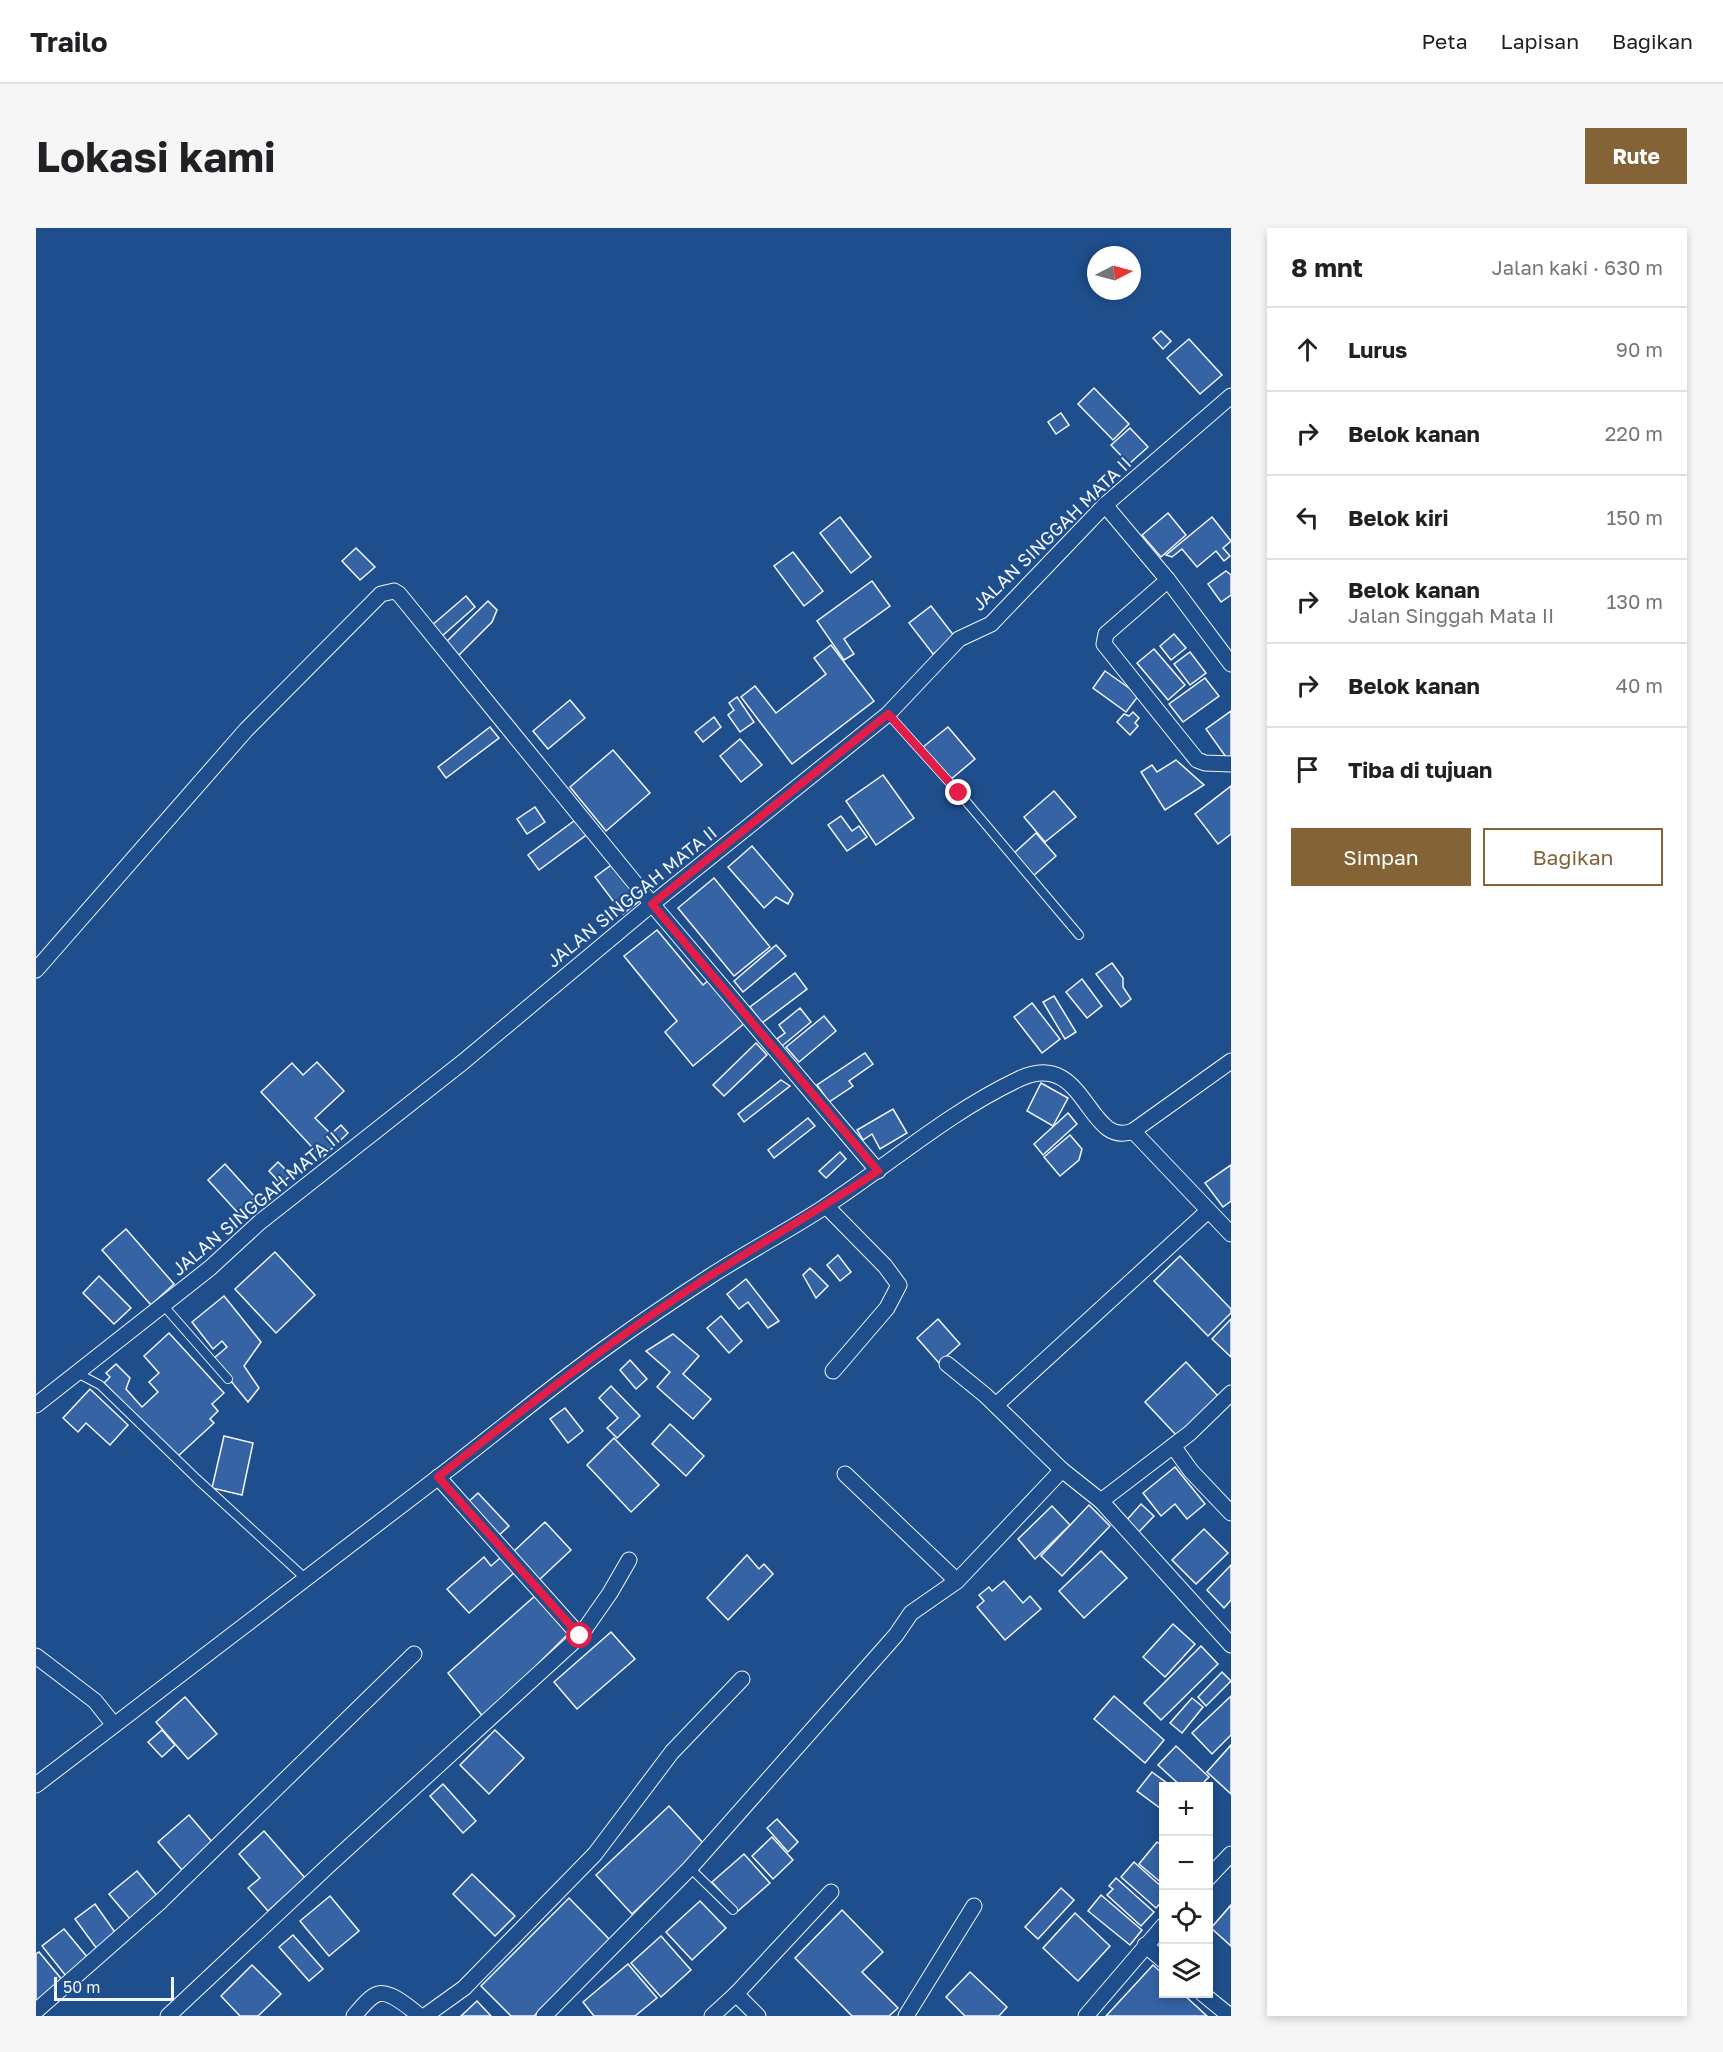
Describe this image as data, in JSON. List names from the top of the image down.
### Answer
{
  "streets": {
    "street": ["JALAN SINGGAH MATA II"]
  },
  "scale_bar": "50 m",
  "north": "right",
  "page": {
    "header": "Trailo",
    "nav": ["Peta", "Lapisan", "Bagikan"],
    "buttons": [
      "Rute",
      ["Simpan", "Bagikan"]
    ],
    "title": "Lokasi kami",
    "heading": ["8 mnt", "Jalan kaki · 630 m"],
    "list": [
      ["Lurus", "90 m"],
      ["Belok kanan", "220 m"],
      ["Belok kiri", "150 m"],
      ["Belok kanan", "Jalan Singgah Mata II", "130 m"],
      ["Belok kanan", "40 m"],
      "Tiba di tujuan"
    ],
    "map_buttons": ["+", "−"],
    "scale": "50 m"
  }
}
